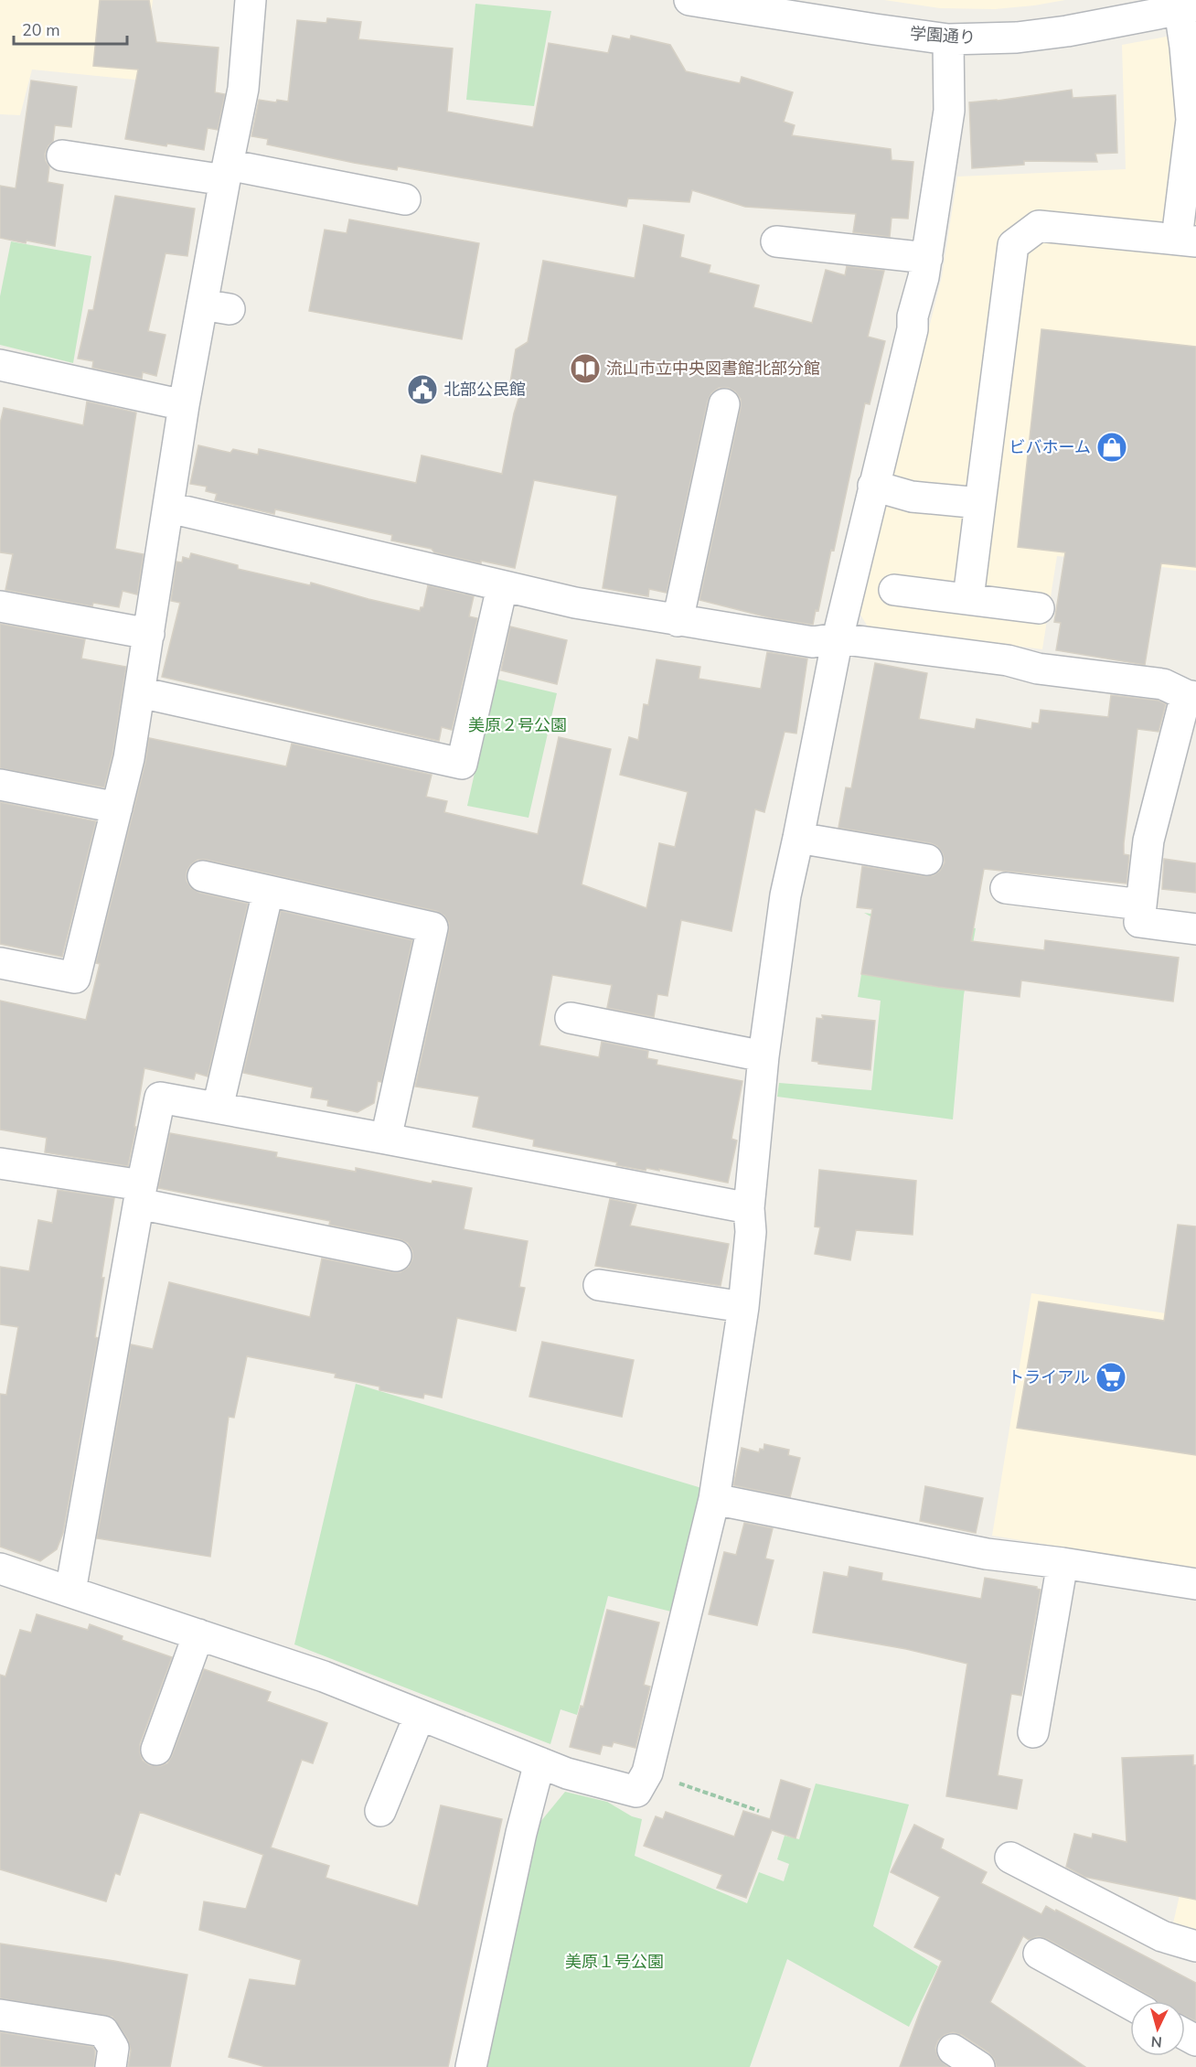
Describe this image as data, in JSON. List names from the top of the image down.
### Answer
{
  "streets": {
    "street": ["学園通り"]
  },
  "parks": ["美原２号公園", "美原１号公園"],
  "places": {
    "library": ["流山市立中央図書館北部分館"],
    "public building": ["北部公民館"],
    "shop": ["ビバホーム"],
    "supermarket": ["トライアル"]
  },
  "scale_bar": "20 m",
  "north": "bottom"
}
